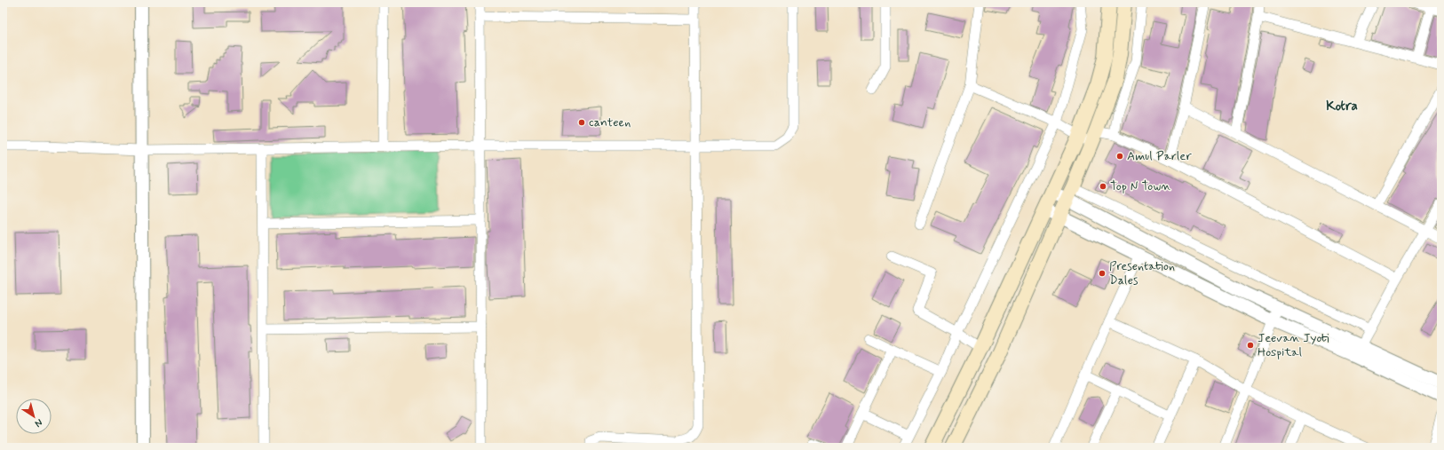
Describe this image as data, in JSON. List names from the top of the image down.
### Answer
{
  "districts": ["Kotra"],
  "places": [
    "canteen",
    "Amul Parler",
    "Top N Town",
    "Presentation Dales",
    "Jeevan Jyoti Hospital"
  ],
  "north": "bottom right"
}
